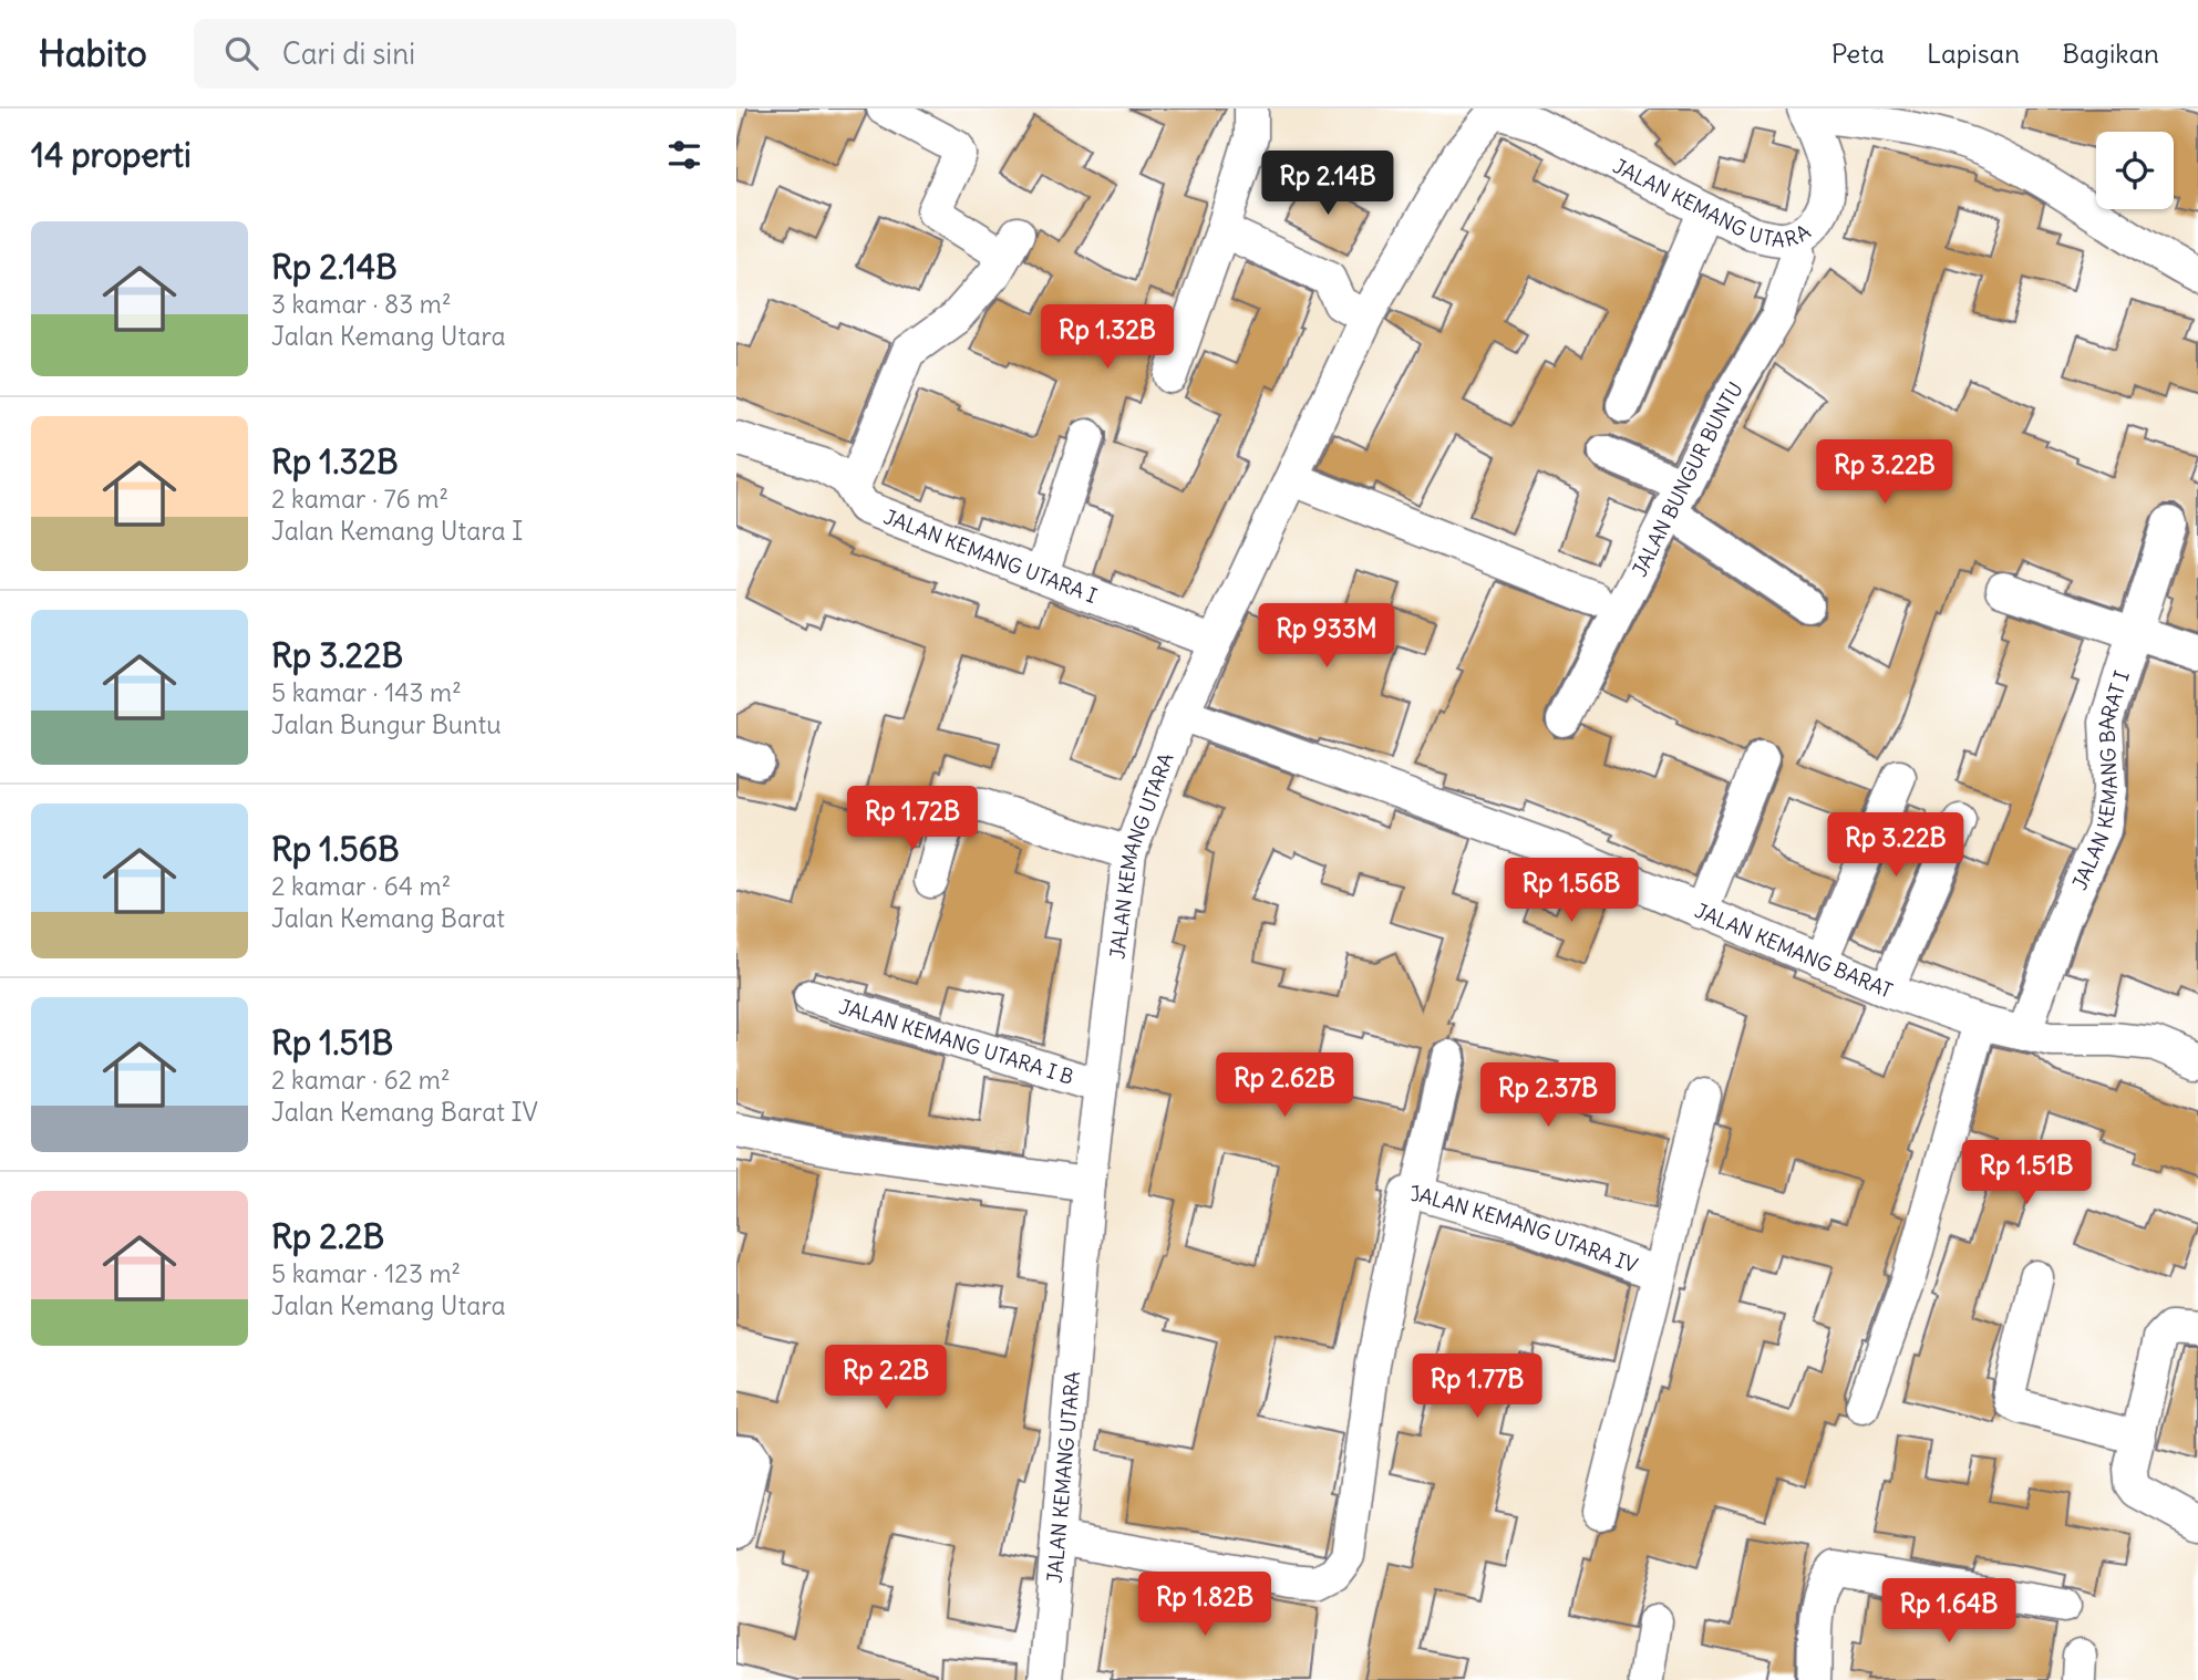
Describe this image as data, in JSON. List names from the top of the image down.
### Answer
{
  "streets": {
    "street": [
      "JALAN KEMANG UTARA",
      "JALAN BUNGUR BUNTU",
      "JALAN KEMANG UTARA I",
      "JALAN KEMANG BARAT I",
      "JALAN KEMANG BARAT",
      "JALAN KEMANG UTARA I B",
      "JALAN KEMANG UTARA IV"
    ]
  },
  "crossings": [
    ["JALAN KEMANG UTARA", "JALAN BUNGUR BUNTU"],
    ["JALAN KEMANG UTARA", "JALAN KEMANG UTARA I"],
    ["JALAN KEMANG UTARA", "JALAN KEMANG BARAT"],
    ["JALAN KEMANG UTARA", "JALAN KEMANG UTARA I B"],
    ["JALAN KEMANG UTARA", "JALAN KEMANG UTARA IV"],
    ["JALAN KEMANG BARAT I", "JALAN KEMANG BARAT"]
  ],
  "page": {
    "header": "Habito",
    "search": "Cari di sini",
    "nav": ["Peta", "Lapisan", "Bagikan"],
    "heading": "14 properti",
    "price": [
      "Rp 2.14B",
      "Rp 1.32B",
      "Rp 3.22B",
      "Rp 933M",
      "Rp 1.72B",
      "Rp 3.22B",
      "Rp 1.56B",
      "Rp 2.62B",
      "Rp 2.37B",
      "Rp 1.51B",
      "Rp 2.2B",
      "Rp 1.77B",
      "Rp 1.82B",
      "Rp 1.64B"
    ],
    "list": [
      {
        "name": "Rp 2.14B",
        "note": "3 kamar · 83 m² · Jalan Kemang Utara"
      },
      {
        "name": "Rp 1.32B",
        "note": "2 kamar · 76 m² · Jalan Kemang Utara I"
      },
      {
        "name": "Rp 3.22B",
        "note": "5 kamar · 143 m² · Jalan Bungur Buntu"
      },
      {
        "name": "Rp 1.56B",
        "note": "2 kamar · 64 m² · Jalan Kemang Barat"
      },
      {
        "name": "Rp 1.51B",
        "note": "2 kamar · 62 m² · Jalan Kemang Barat IV"
      },
      {
        "name": "Rp 2.2B",
        "note": "5 kamar · 123 m² · Jalan Kemang Utara"
      }
    ]
  }
}
